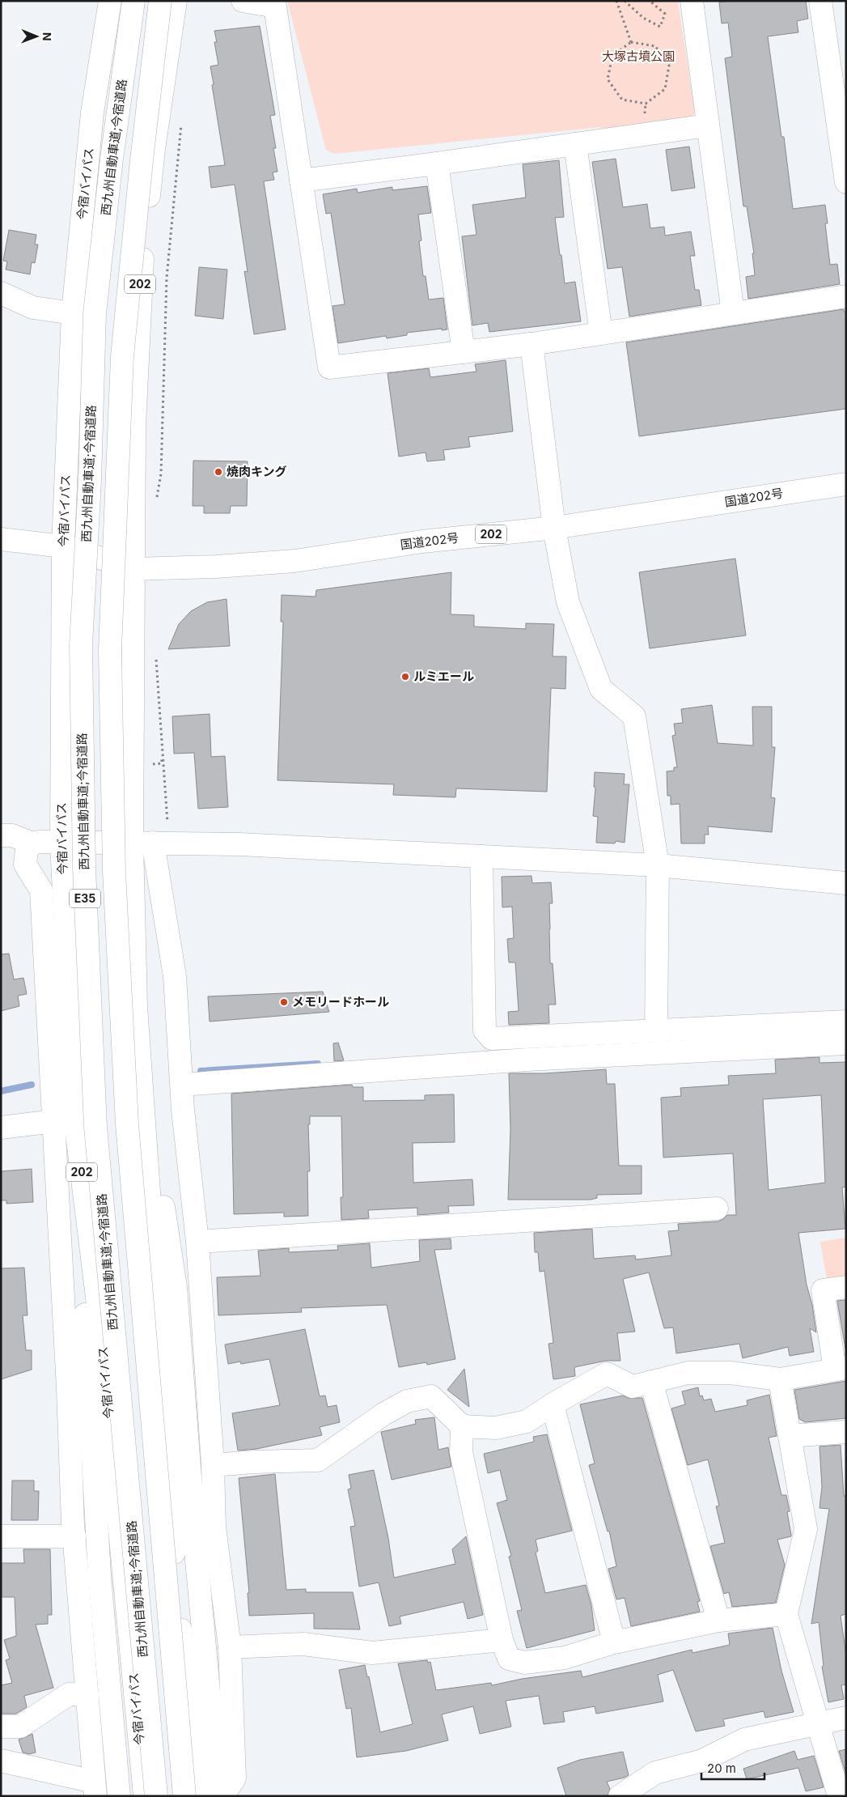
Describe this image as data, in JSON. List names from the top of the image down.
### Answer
{
  "streets": {
    "main road": [
      "西九州自動車道;今宿道路",
      "今宿バイパス",
      "202",
      "国道202号",
      "E35"
    ]
  },
  "crossings": [
    ["今宿バイパス", "国道202号"],
    ["202", "国道202号"]
  ],
  "parks": ["大塚古墳公園"],
  "places": ["焼肉キング", "ルミエール", "メモリードホール"],
  "scale_bar": "20 m",
  "north": "right"
}
